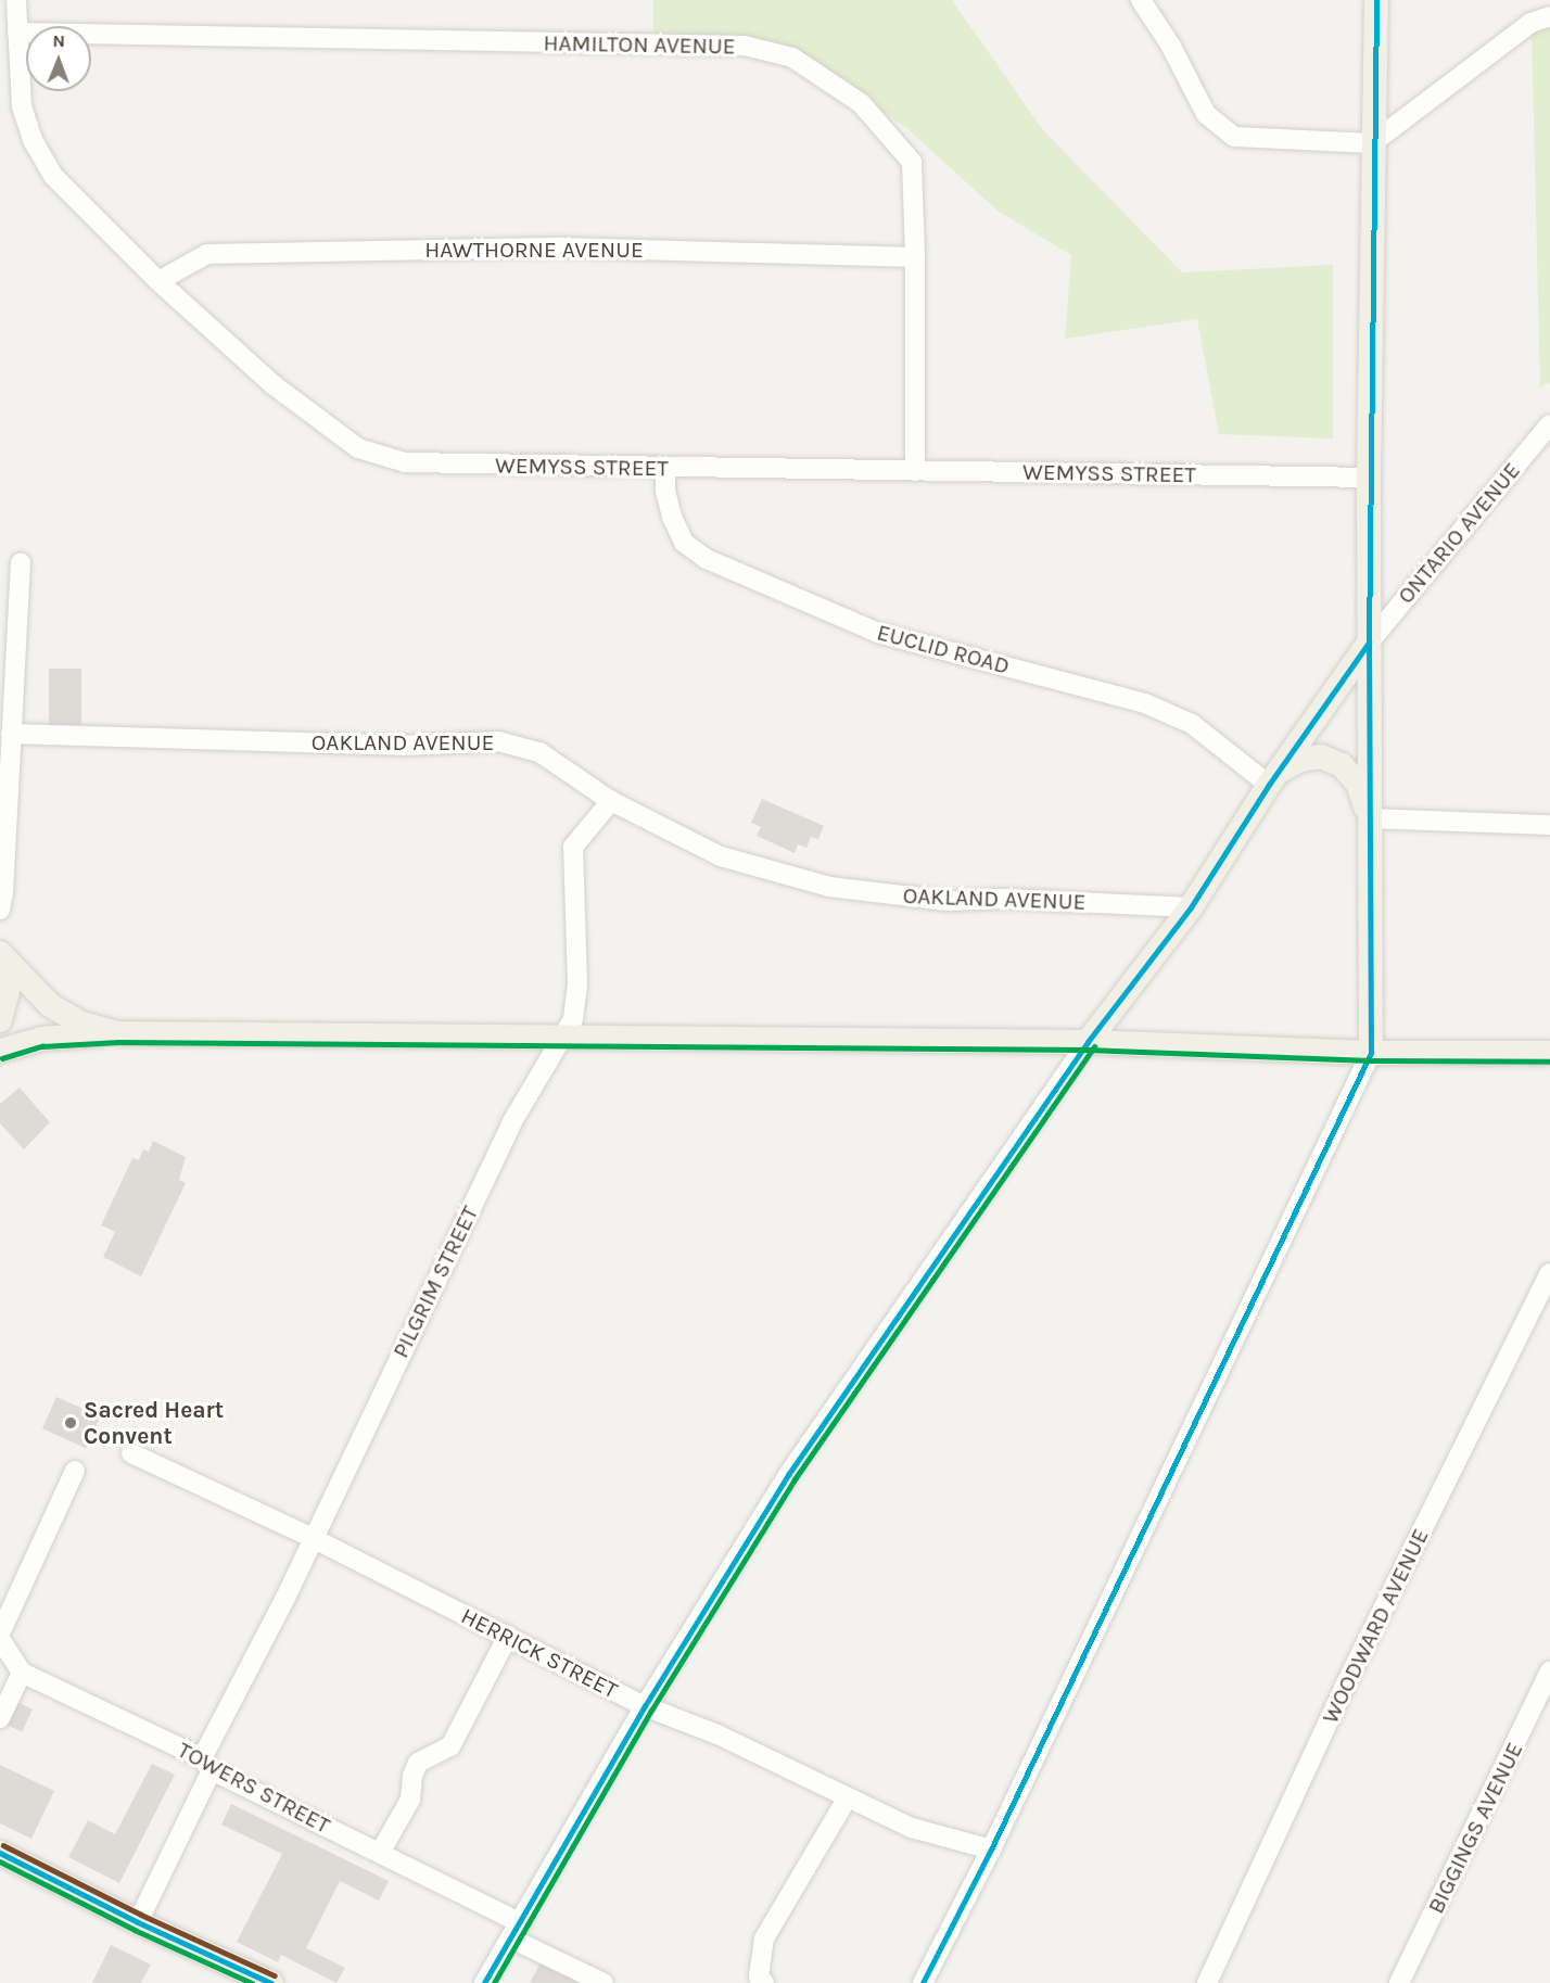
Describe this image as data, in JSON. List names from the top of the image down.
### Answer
{
  "streets": {
    "street": [
      "HAMILTON AVENUE",
      "HAWTHORNE AVENUE",
      "WEMYSS STREET",
      "ONTARIO AVENUE",
      "EUCLID ROAD",
      "OAKLAND AVENUE",
      "PILGRIM STREET",
      "WOODWARD AVENUE",
      "HERRICK STREET",
      "TOWERS STREET",
      "BIGGINGS AVENUE"
    ]
  },
  "crossings": [
    ["HAMILTON AVENUE", "HAWTHORNE AVENUE"],
    ["HAMILTON AVENUE", "WEMYSS STREET"],
    ["HAWTHORNE AVENUE", "WEMYSS STREET"],
    ["WEMYSS STREET", "EUCLID ROAD"],
    ["OAKLAND AVENUE", "PILGRIM STREET"],
    ["PILGRIM STREET", "HERRICK STREET"],
    ["PILGRIM STREET", "TOWERS STREET"]
  ],
  "places": ["Sacred Heart Convent"],
  "north": "top"
}
